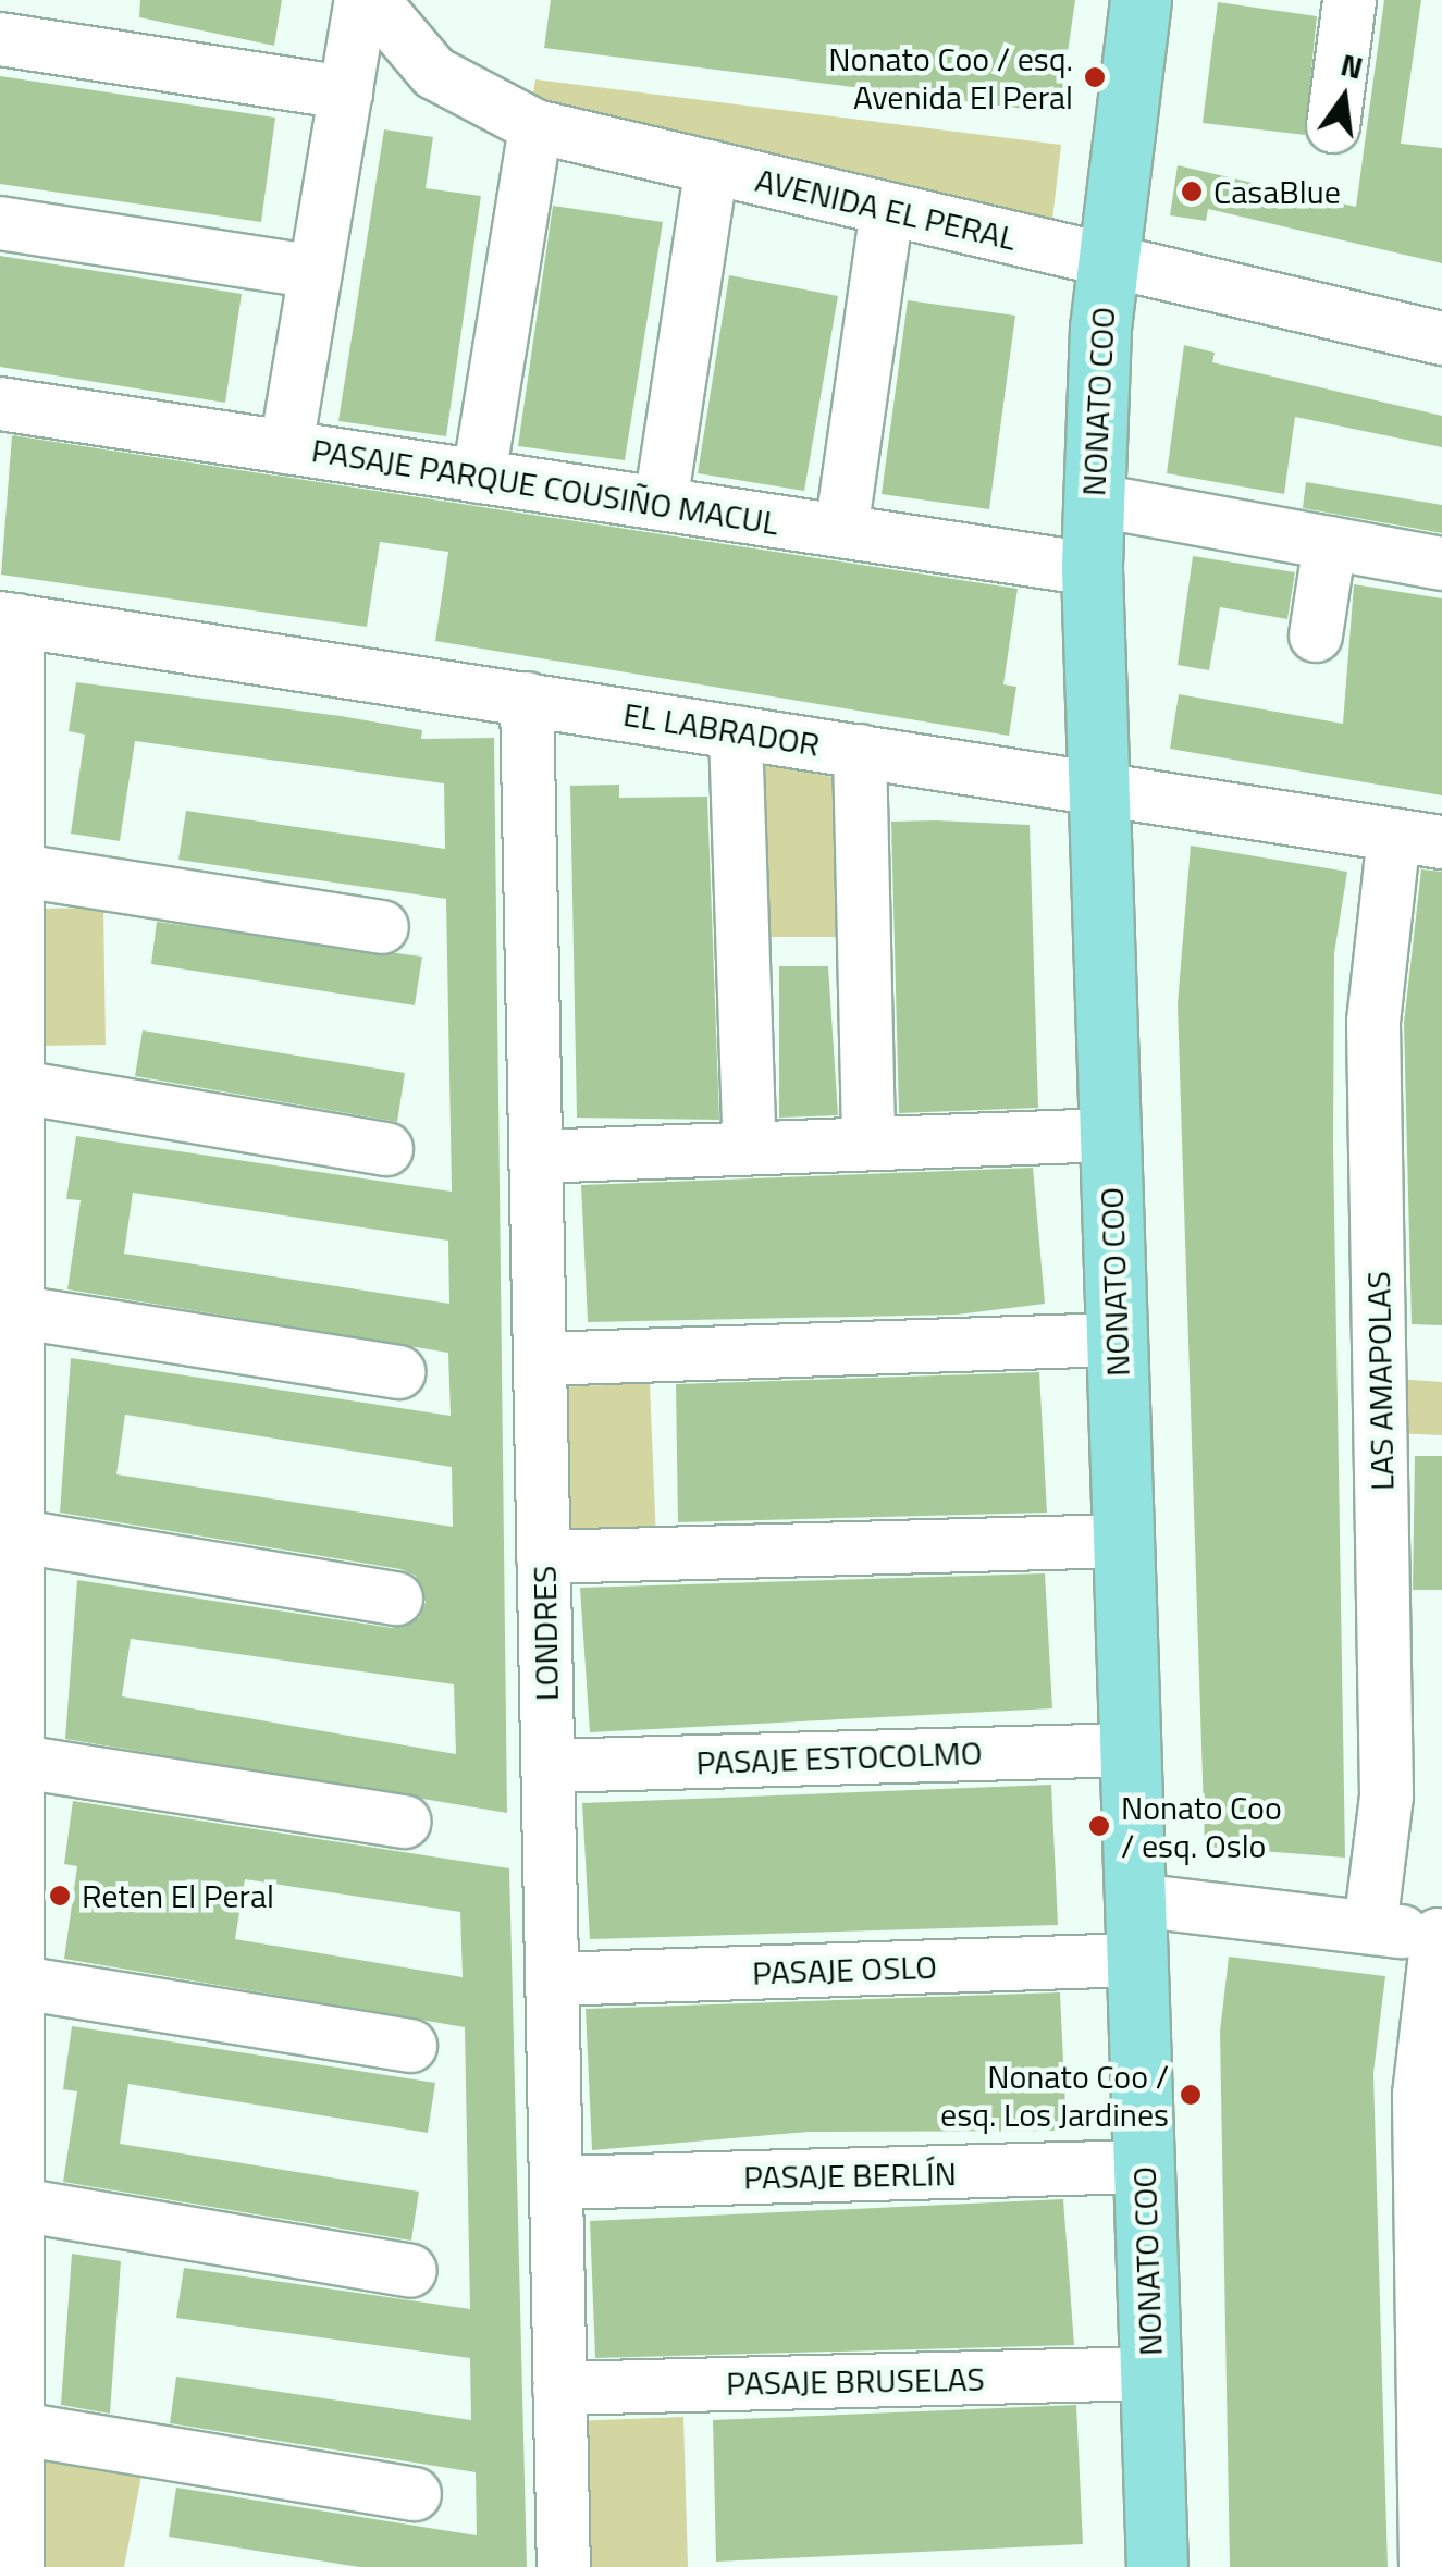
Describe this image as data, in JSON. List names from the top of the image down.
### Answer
{
  "streets": {
    "main road": ["NONATO COO"],
    "street": [
      "AVENIDA EL PERAL",
      "PASAJE PARQUE COUSIÑO MACUL",
      "EL LABRADOR",
      "LAS AMAPOLAS",
      "LONDRES",
      "PASAJE ESTOCOLMO",
      "PASAJE OSLO",
      "PASAJE BERLÍN",
      "PASAJE BRUSELAS"
    ]
  },
  "crossings": [
    ["AVENIDA EL PERAL", "NONATO COO"],
    ["NONATO COO", "PASAJE PARQUE COUSIÑO MACUL"],
    ["NONATO COO", "EL LABRADOR"],
    ["NONATO COO", "PASAJE ESTOCOLMO"],
    ["NONATO COO", "PASAJE OSLO"],
    ["NONATO COO", "PASAJE BERLÍN"],
    ["NONATO COO", "PASAJE BRUSELAS"],
    ["EL LABRADOR", "LAS AMAPOLAS"],
    ["EL LABRADOR", "LONDRES"],
    ["LONDRES", "PASAJE ESTOCOLMO"],
    ["LONDRES", "PASAJE OSLO"],
    ["LONDRES", "PASAJE BERLÍN"],
    ["LONDRES", "PASAJE BRUSELAS"]
  ],
  "places": [
    "Nonato Coo / esq. Avenida El Peral",
    "CasaBlue",
    "Nonato Coo / esq. Oslo",
    "Reten El Peral",
    "Nonato Coo / esq. Los Jardines"
  ],
  "north": "top"
}
